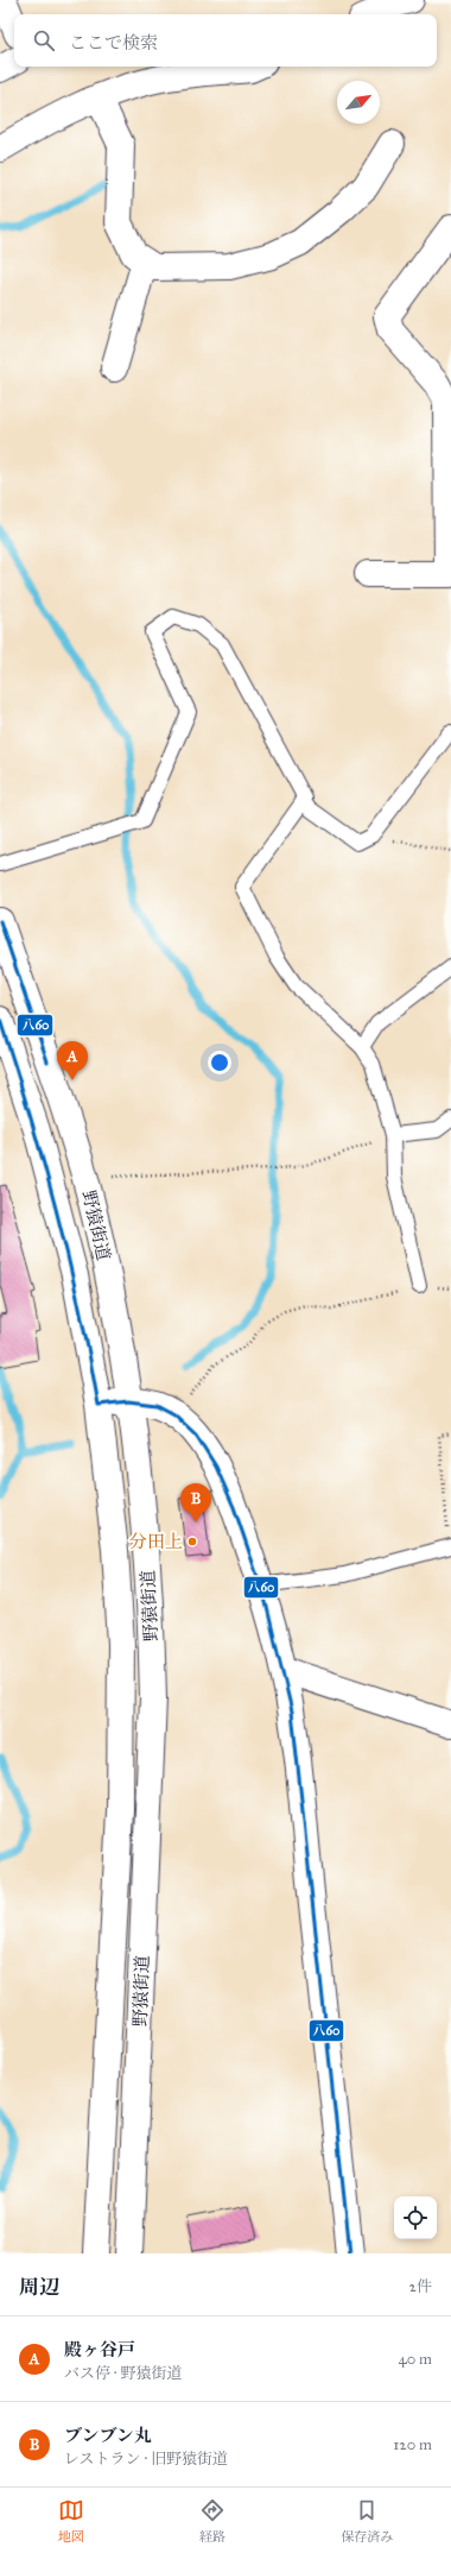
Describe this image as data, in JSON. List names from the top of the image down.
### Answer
{
  "streets": {
    "street": ["野猿街道"]
  },
  "places": ["分田上"],
  "lines": ["transit line 八60"],
  "north": "top right",
  "page": {
    "search": "ここで検索",
    "pins": ["A", "B"],
    "heading": ["周辺", "2件"],
    "list": [
      {
        "mark": "A",
        "name": "殿ヶ谷戸",
        "note": "バス停 · 野猿街道",
        "value": "40 m"
      },
      {
        "mark": "B",
        "name": "ブンブン丸",
        "note": "レストラン · 旧野猿街道",
        "value": "120 m"
      }
    ],
    "nav": ["地図", "経路", "保存済み"]
  }
}
